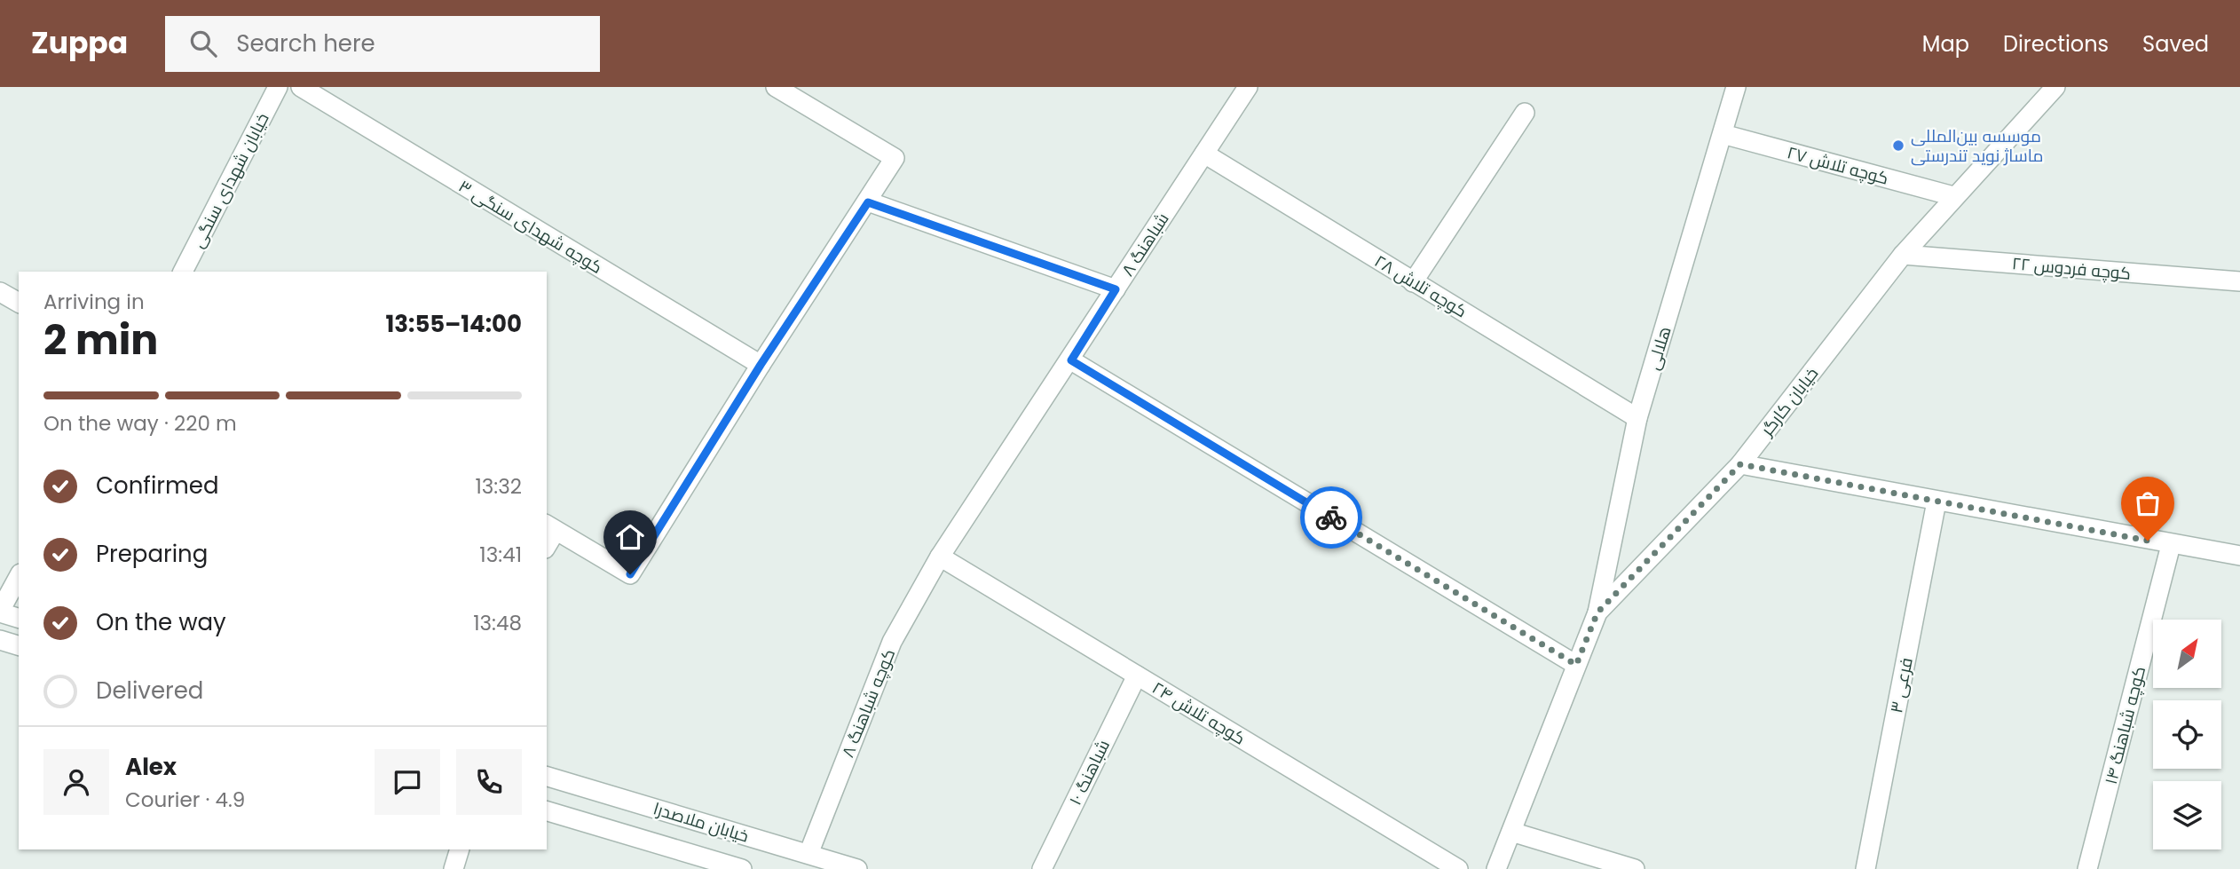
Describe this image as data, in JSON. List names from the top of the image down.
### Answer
{
  "streets": {
    "street": [
      "کوچه تلاش ۲۷",
      "خیابان شهدای سنگی",
      "کوچه شهدای سنگی ۳",
      "شباهنگ ۸",
      "کوچه فردوس ۲۲",
      "کوچه تلاش ۲۸",
      "هلالی",
      "خیابان کارگر",
      "فرعی ۳",
      "کوچه شباهنگ ۸",
      "کوچه تلاش ۲۴",
      "کوچه شباهنگ ۱۴",
      "شباهنگ ۱۰",
      "خیابان ملاصدرا"
    ]
  },
  "crossings": [
    ["کوچه تلاش ۲۷", "هلالی"],
    ["کوچه تلاش ۲۷", "خیابان کارگر"],
    ["شباهنگ ۸", "کوچه تلاش ۲۸"],
    ["شباهنگ ۸", "کوچه شباهنگ ۸"],
    ["شباهنگ ۸", "کوچه تلاش ۲۴"],
    ["کوچه فردوس ۲۲", "خیابان کارگر"],
    ["کوچه تلاش ۲۸", "هلالی"],
    ["هلالی", "خیابان کارگر"],
    ["کوچه شباهنگ ۸", "کوچه تلاش ۲۴"],
    ["کوچه شباهنگ ۸", "خیابان ملاصدرا"],
    ["کوچه تلاش ۲۴", "شباهنگ ۱۰"]
  ],
  "places": ["موسسه بین‌المللی ماساژ نوید تندرستی"],
  "north": "top right",
  "page": {
    "header": "Zuppa",
    "search": "Search here",
    "nav": ["Map", "Directions", "Saved"],
    "heading": ["2 min", "Arriving in", "13:55–14:00"],
    "panel": ["Alex", "Courier · 4.9"],
    "bar": "On the way · 220 m",
    "list": [
      ["Confirmed", "13:32"],
      ["Preparing", "13:41"],
      ["On the way", "13:48"],
      "Delivered"
    ]
  }
}
